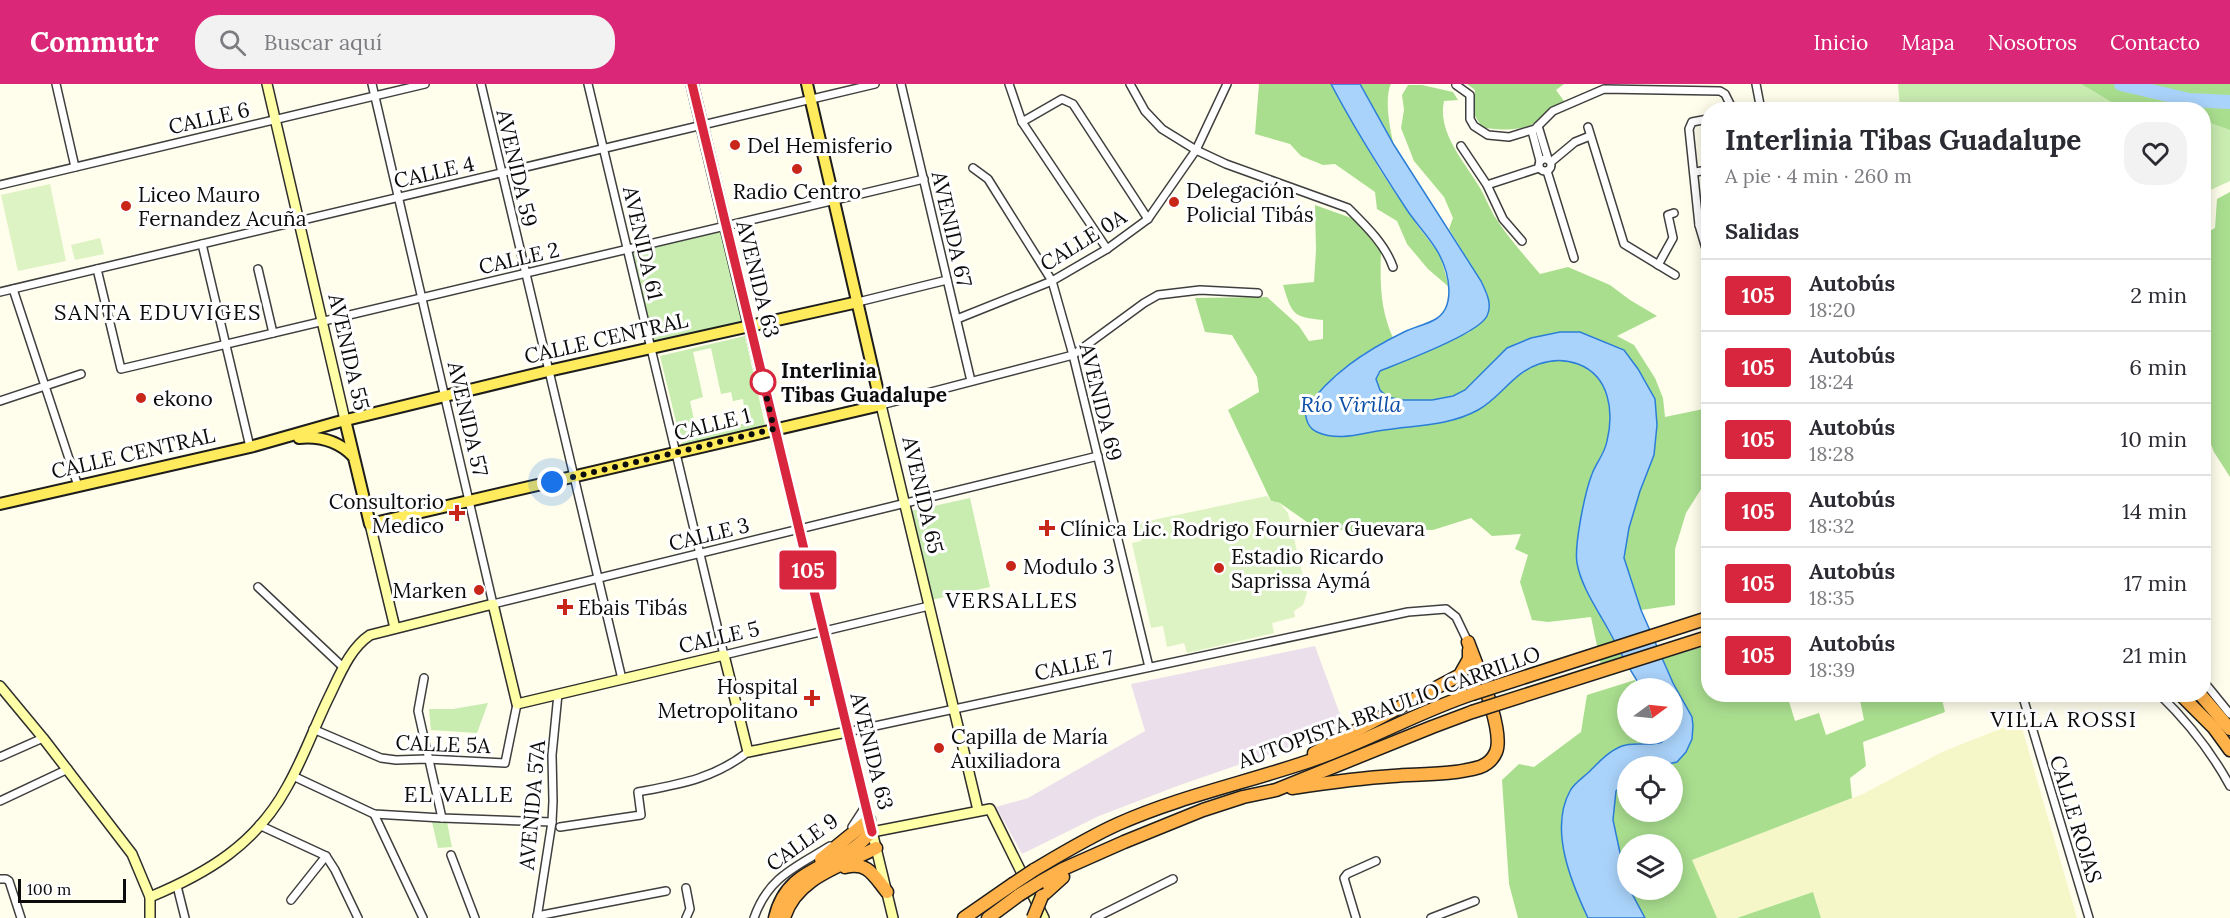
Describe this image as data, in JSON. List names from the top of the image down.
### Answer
{
  "streets": {
    "highway": ["AUTOPISTA BRAULIO CARRILLO"],
    "main road": [
      "AVENIDA 63",
      "CALLE CENTRAL",
      "AVENIDA 55",
      "CALLE 1",
      "AVENIDA 65"
    ],
    "street": [
      "CALLE 6",
      "AVENIDA 59",
      "CALLE 4",
      "AVENIDA 67",
      "CALLE 0A",
      "AVENIDA 61",
      "CALLE 2",
      "AVENIDA 69",
      "AVENIDA 57",
      "CALLE 3",
      "CALLE 5",
      "CALLE 7",
      "CALLE 5A",
      "AVENIDA 57A",
      "CALLE ROJAS",
      "CALLE 9"
    ]
  },
  "crossings": [
    ["CALLE 6", "AVENIDA 55"],
    ["CALLE 6", "AVENIDA 57"],
    ["AVENIDA 59", "CALLE 4"],
    ["AVENIDA 59", "CALLE 2"],
    ["AVENIDA 59", "CALLE CENTRAL"],
    ["AVENIDA 59", "CALLE 1"],
    ["AVENIDA 59", "CALLE 3"],
    ["AVENIDA 59", "CALLE 5"],
    ["CALLE 4", "AVENIDA 61"],
    ["CALLE 4", "CALLE 2"],
    ["CALLE 4", "AVENIDA 63"],
    ["CALLE 4", "AVENIDA 55"],
    ["CALLE 4", "AVENIDA 57"],
    ["CALLE 4", "AVENIDA 65"],
    ["AVENIDA 67", "CALLE 0A"],
    ["AVENIDA 67", "CALLE 2"],
    ["AVENIDA 67", "CALLE CENTRAL"],
    ["AVENIDA 67", "CALLE 1"],
    ["CALLE 0A", "AVENIDA 69"],
    ["AVENIDA 61", "CALLE 2"],
    ["AVENIDA 61", "CALLE CENTRAL"],
    ["AVENIDA 61", "CALLE 1"],
    ["AVENIDA 61", "CALLE 3"],
    ["AVENIDA 61", "CALLE 5"],
    ["CALLE 2", "AVENIDA 63"],
    ["CALLE 2", "AVENIDA 55"],
    ["CALLE 2", "AVENIDA 57"],
    ["CALLE 2", "AVENIDA 65"],
    ["AVENIDA 63", "CALLE CENTRAL"],
    ["AVENIDA 63", "CALLE 1"],
    ["AVENIDA 63", "CALLE 3"],
    ["AVENIDA 63", "CALLE 5"],
    ["AVENIDA 63", "CALLE 7"],
    ["AVENIDA 63", "CALLE 9"],
    ["CALLE CENTRAL", "AVENIDA 55"],
    ["CALLE CENTRAL", "AVENIDA 57"],
    ["CALLE CENTRAL", "AVENIDA 65"],
    ["AVENIDA 55", "CALLE 1"],
    ["AVENIDA 55", "CALLE 3"],
    ["AVENIDA 69", "CALLE 1"],
    ["AVENIDA 69", "CALLE 3"],
    ["AVENIDA 69", "CALLE 7"],
    ["AVENIDA 57", "CALLE 1"],
    ["AVENIDA 57", "CALLE 3"],
    ["AVENIDA 57", "CALLE 5"],
    ["AVENIDA 57", "CALLE 5A"],
    ["CALLE 1", "AVENIDA 65"],
    ["AVENIDA 65", "CALLE 3"],
    ["AVENIDA 65", "CALLE 5"],
    ["AVENIDA 65", "CALLE 7"],
    ["AVENIDA 65", "CALLE 9"],
    ["CALLE 3", "CALLE 5A"],
    ["CALLE 5", "AVENIDA 57A"]
  ],
  "districts": [
    "SANTA EDUVIGES",
    "VERSALLES",
    "VILLA ROSSI",
    "EL VALLE"
  ],
  "water": ["Río Virilla"],
  "places": {
    "other": [
      "Del Hemisferio",
      "Radio Centro",
      "Delegación Policial Tibás",
      "Liceo Mauro Fernandez Acuña",
      "Interlinia Tibas Guadalupe",
      "ekono",
      "Modulo 3",
      "Estadio Ricardo Saprissa Aymá",
      "Marken",
      "Capilla de María Auxiliadora"
    ],
    "health": [
      "Consultorio Medico",
      "Clínica Lic. Rodrigo Fournier Guevara",
      "Ebais Tibás",
      "Hospital Metropolitano"
    ]
  },
  "lines": ["bus line 105"],
  "scale_bar": "100 m",
  "north": "right",
  "page": {
    "header": "Commutr",
    "search": "Buscar aquí",
    "nav": [
      "Inicio",
      "Mapa",
      "Nosotros",
      "Contacto"
    ],
    "on_map": "105",
    "heading": [
      ["Interlinia Tibas Guadalupe", "A pie · 4 min · 260 m"],
      "Salidas"
    ],
    "list": [
      {
        "mark": "105",
        "name": "Autobús",
        "note": "18:20",
        "value": "2 min"
      },
      {
        "mark": "105",
        "name": "Autobús",
        "note": "18:24",
        "value": "6 min"
      },
      {
        "mark": "105",
        "name": "Autobús",
        "note": "18:28",
        "value": "10 min"
      },
      {
        "mark": "105",
        "name": "Autobús",
        "note": "18:32",
        "value": "14 min"
      },
      {
        "mark": "105",
        "name": "Autobús",
        "note": "18:35",
        "value": "17 min"
      },
      {
        "mark": "105",
        "name": "Autobús",
        "note": "18:39",
        "value": "21 min"
      }
    ],
    "scale": "100 m"
  }
}
